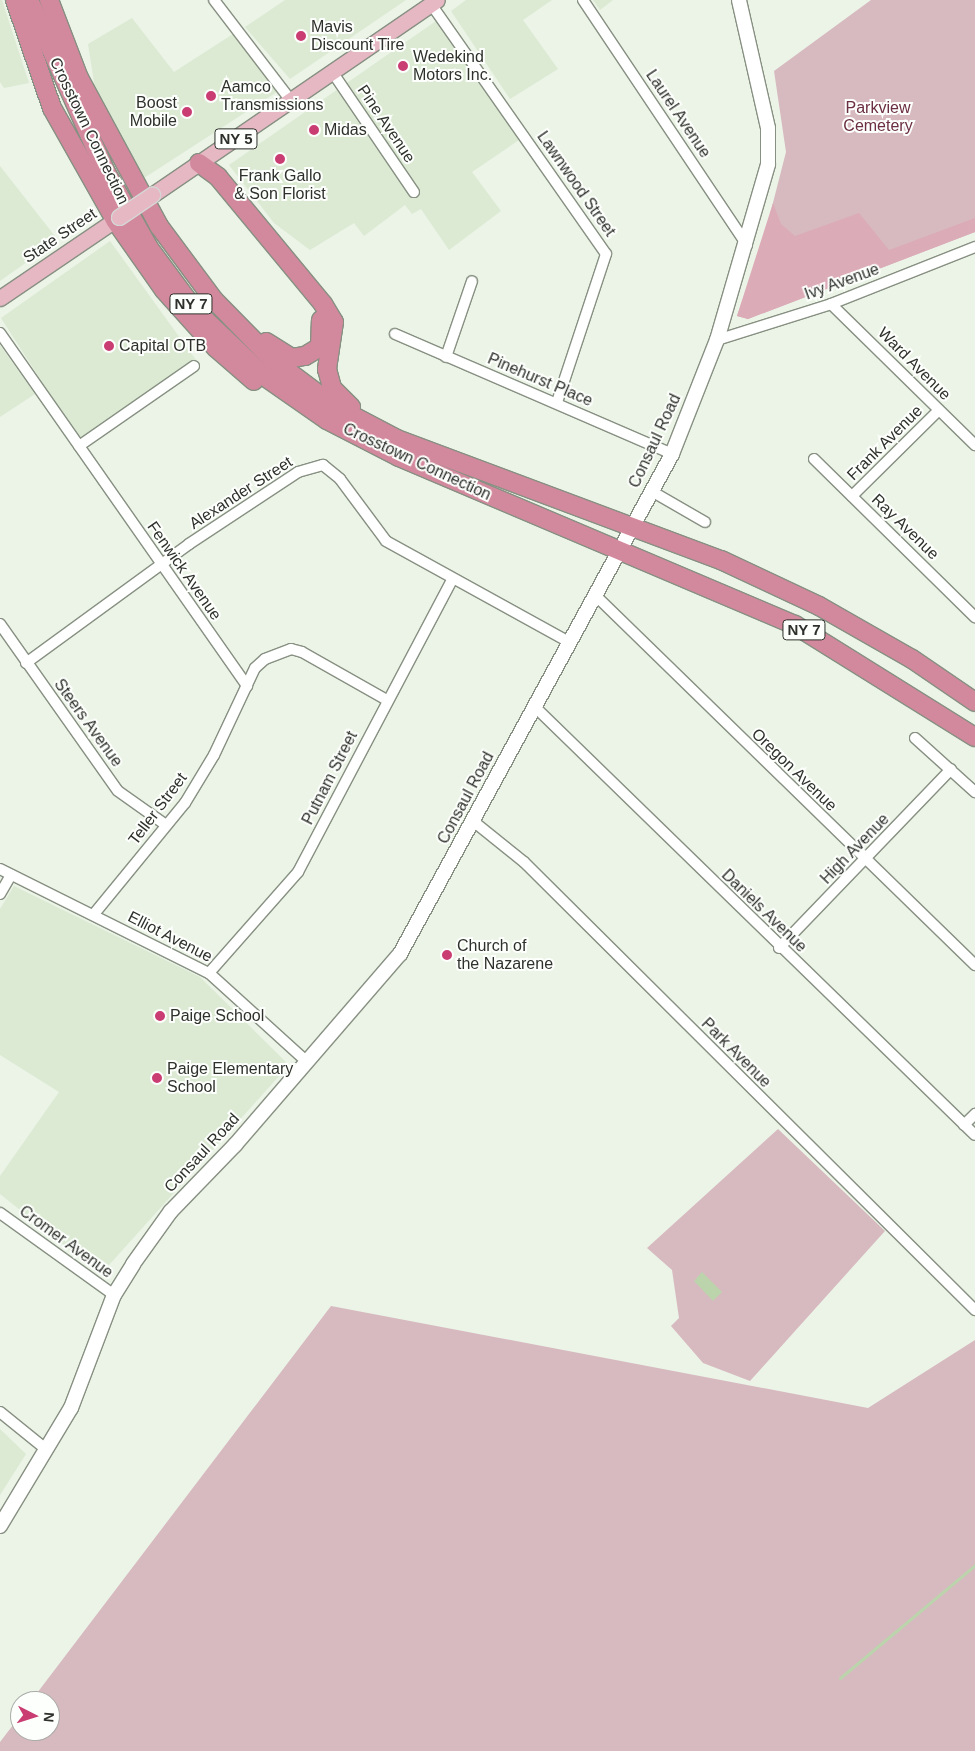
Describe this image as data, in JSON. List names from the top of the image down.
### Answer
{
  "streets": {
    "highway": ["Crosstown Connection", "NY 7"],
    "main road": ["NY 5", "State Street"],
    "street": [
      "Laurel Avenue",
      "Pine Avenue",
      "Lawnwood Street",
      "Ivy Avenue",
      "Ward Avenue",
      "Pinehurst Place",
      "Consaul Road",
      "Frank Avenue",
      "Alexander Street",
      "Ray Avenue",
      "Fenwick Avenue",
      "Steers Avenue",
      "Oregon Avenue",
      "Putnam Street",
      "Teller Street",
      "High Avenue",
      "Daniels Avenue",
      "Elliot Avenue",
      "Park Avenue",
      "Cromer Avenue"
    ]
  },
  "crossings": [
    ["Laurel Avenue", "Consaul Road"],
    ["Pine Avenue", "State Street"],
    ["Crosstown Connection", "Consaul Road"],
    ["Lawnwood Street", "State Street"],
    ["Lawnwood Street", "Pinehurst Place"],
    ["Ivy Avenue", "Ward Avenue"],
    ["Ivy Avenue", "Consaul Road"],
    ["Ward Avenue", "Frank Avenue"],
    ["Pinehurst Place", "Consaul Road"],
    ["Consaul Road", "Alexander Street"],
    ["Consaul Road", "Oregon Avenue"],
    ["Consaul Road", "Daniels Avenue"],
    ["Consaul Road", "Elliot Avenue"],
    ["Consaul Road", "Park Avenue"],
    ["Consaul Road", "Cromer Avenue"],
    ["Frank Avenue", "Ray Avenue"],
    ["Alexander Street", "Fenwick Avenue"],
    ["Alexander Street", "Steers Avenue"],
    ["Alexander Street", "Putnam Street"],
    ["Fenwick Avenue", "Teller Street"],
    ["Steers Avenue", "Teller Street"],
    ["Oregon Avenue", "High Avenue"],
    ["Putnam Street", "Elliot Avenue"],
    ["Teller Street", "Elliot Avenue"],
    ["High Avenue", "Daniels Avenue"]
  ],
  "parks": ["Parkview Cemetery"],
  "places": [
    "Mavis Discount Tire",
    "Wedekind Motors Inc.",
    "Aamco Transmissions",
    "Boost Mobile",
    "Midas",
    "Frank Gallo & Son Florist",
    "Capital OTB",
    "Church of the Nazarene",
    "Paige School",
    "Paige Elementary School"
  ],
  "north": "right"
}
